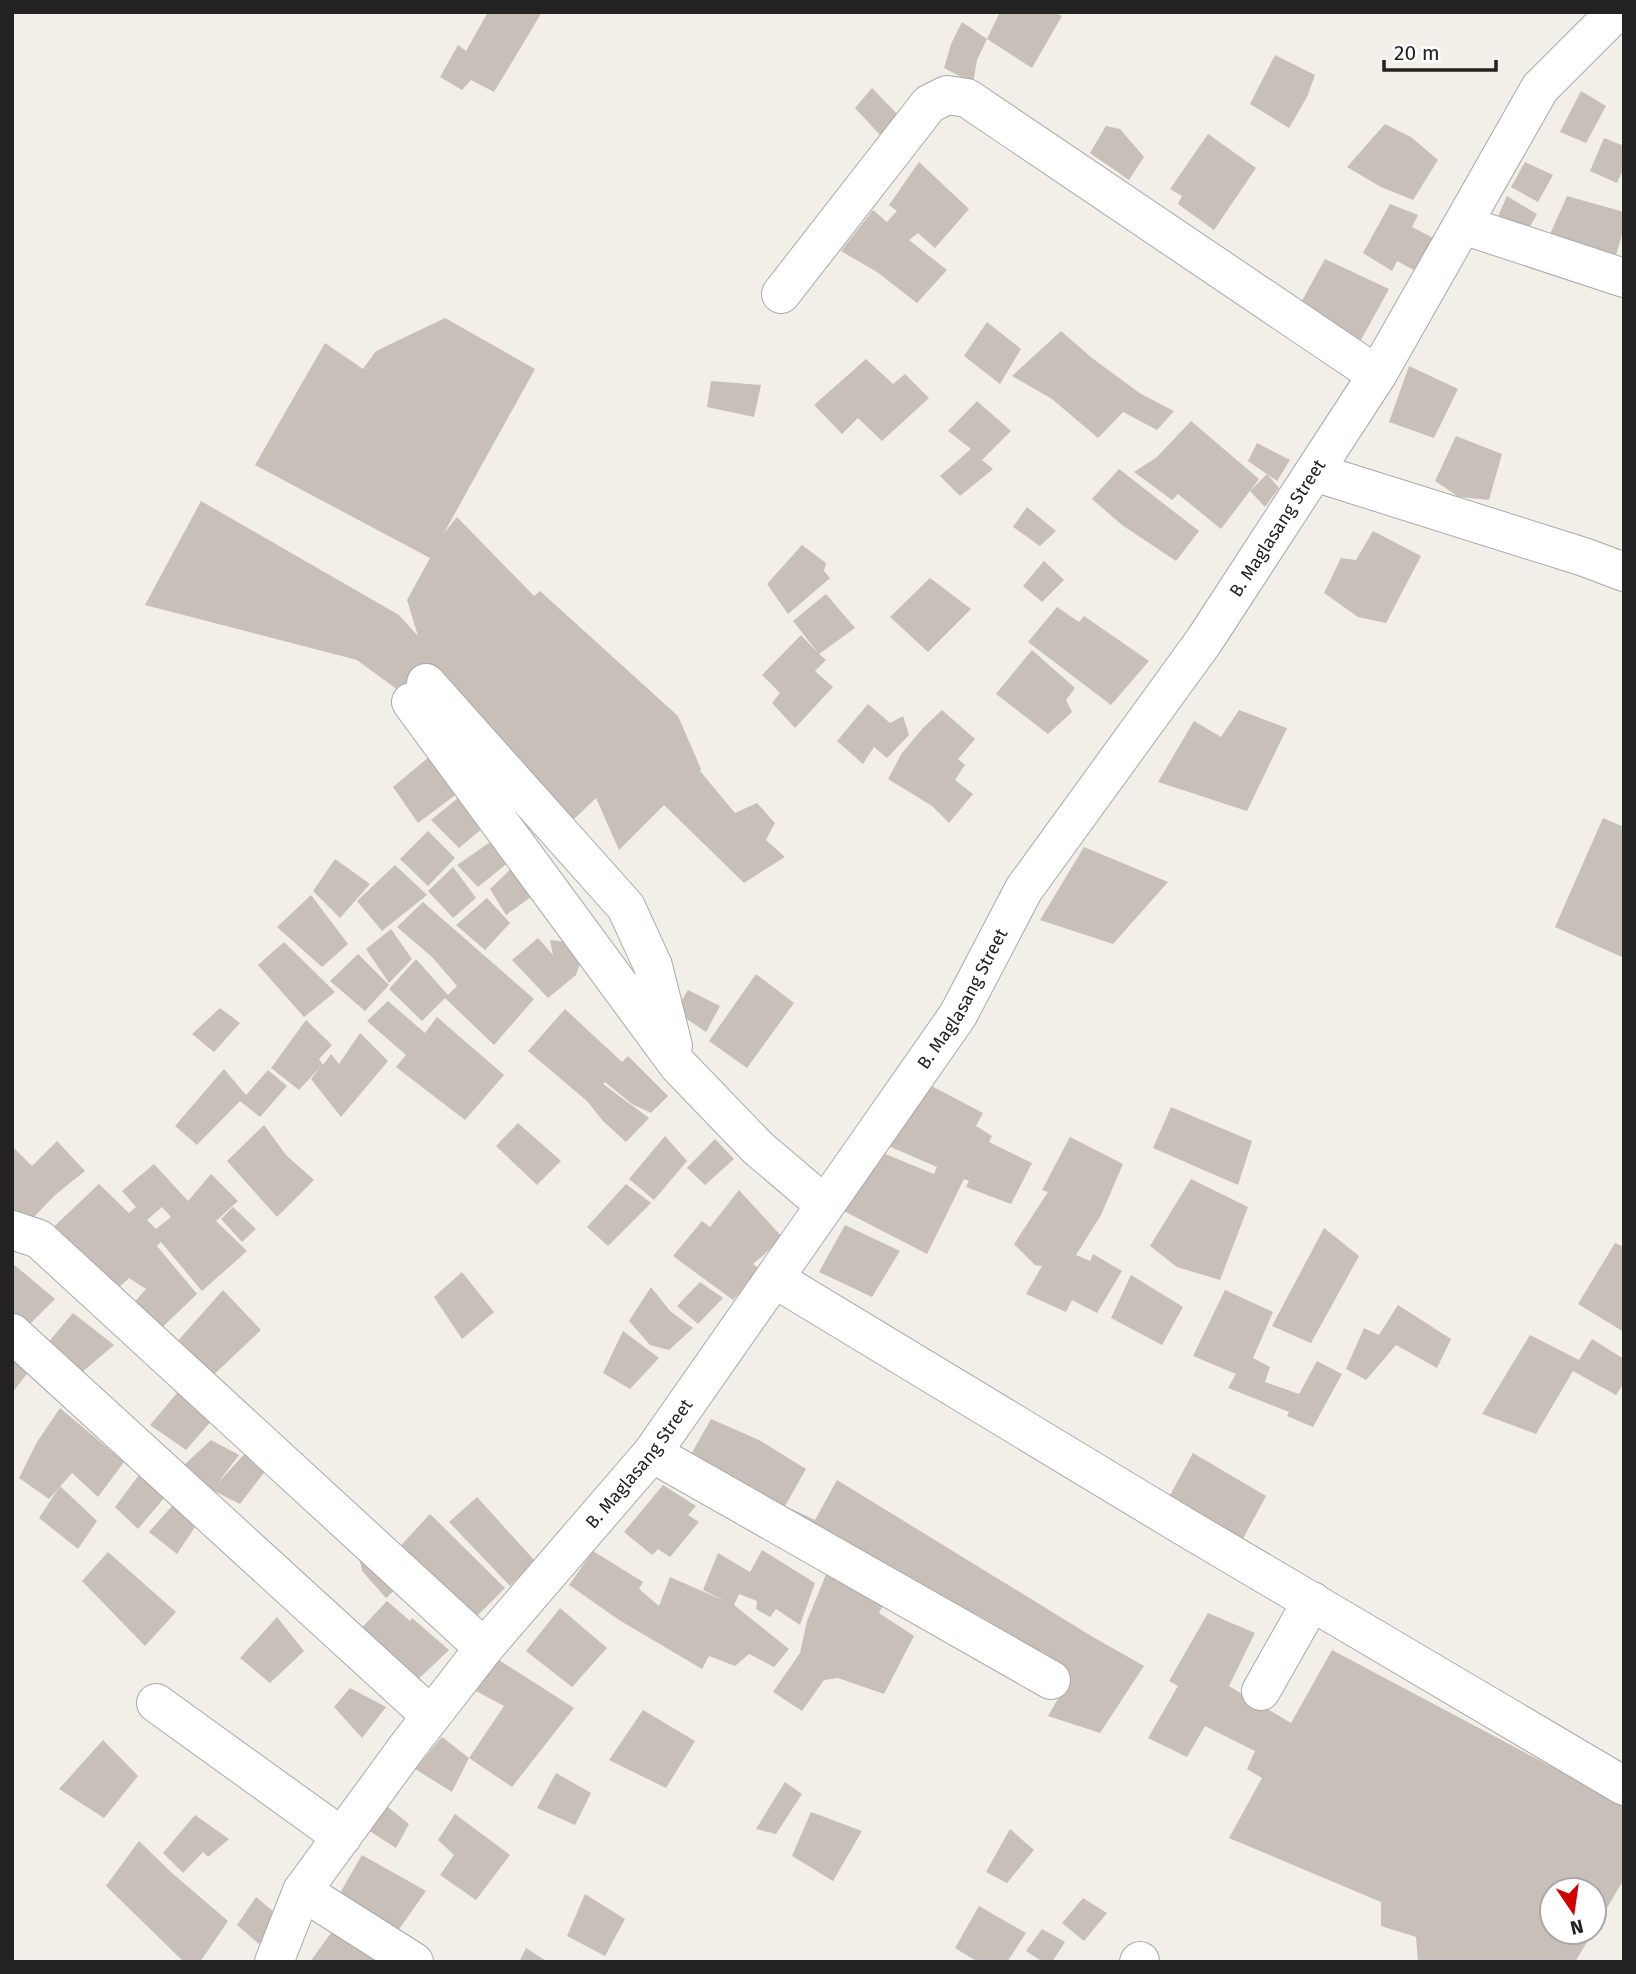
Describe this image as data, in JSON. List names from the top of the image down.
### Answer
{
  "streets": {
    "street": ["B. Maglasang Street"]
  },
  "scale_bar": "20 m",
  "north": "bottom"
}
